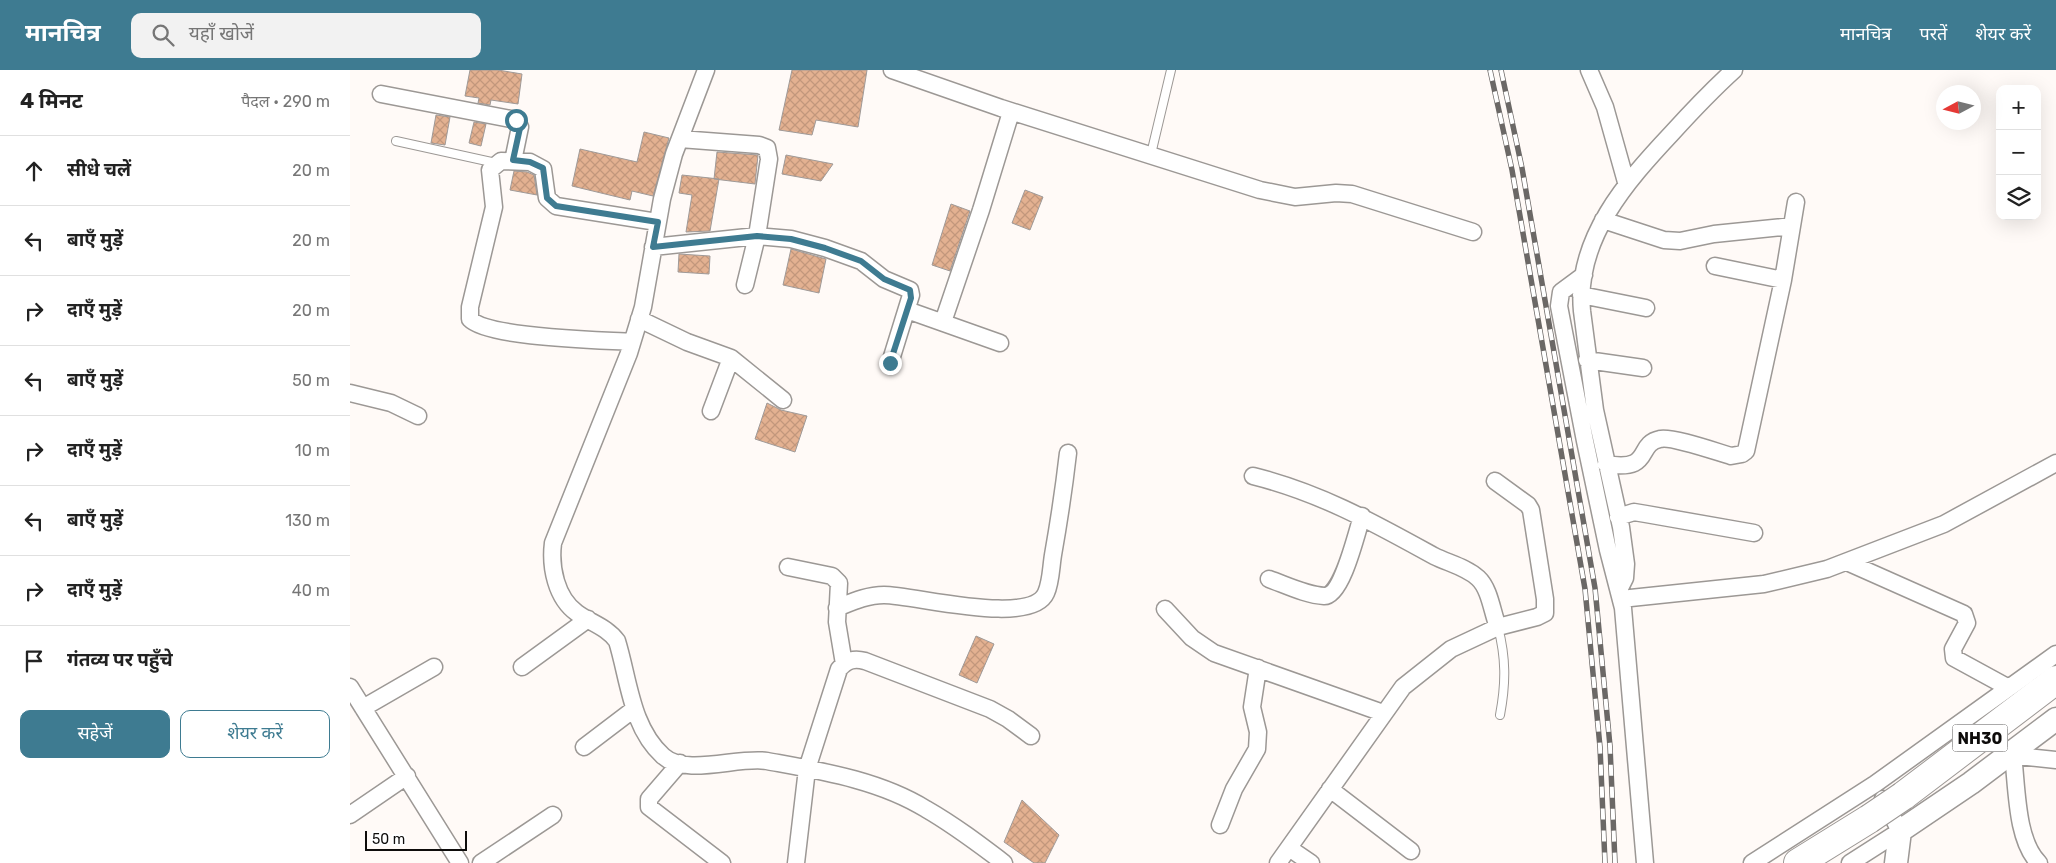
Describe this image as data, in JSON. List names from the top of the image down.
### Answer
{
  "streets": {
    "highway": ["NH30"]
  },
  "scale_bar": "50 m",
  "north": "left",
  "page": {
    "header": "मानचित्र",
    "search": "यहाँ खोजें",
    "nav": ["मानचित्र", "परतें", "शेयर करें"],
    "heading": ["4 मिनट", "पैदल · 290 m"],
    "map_buttons": ["+", "−"],
    "list": [
      ["सीधे चलें", "20 m"],
      ["बाएँ मुड़ें", "20 m"],
      ["दाएँ मुड़ें", "20 m"],
      ["बाएँ मुड़ें", "50 m"],
      ["दाएँ मुड़ें", "10 m"],
      ["बाएँ मुड़ें", "130 m"],
      ["दाएँ मुड़ें", "40 m"],
      "गंतव्य पर पहुँचे"
    ],
    "buttons": ["सहेजें", "शेयर करें"],
    "scale": "50 m"
  }
}
